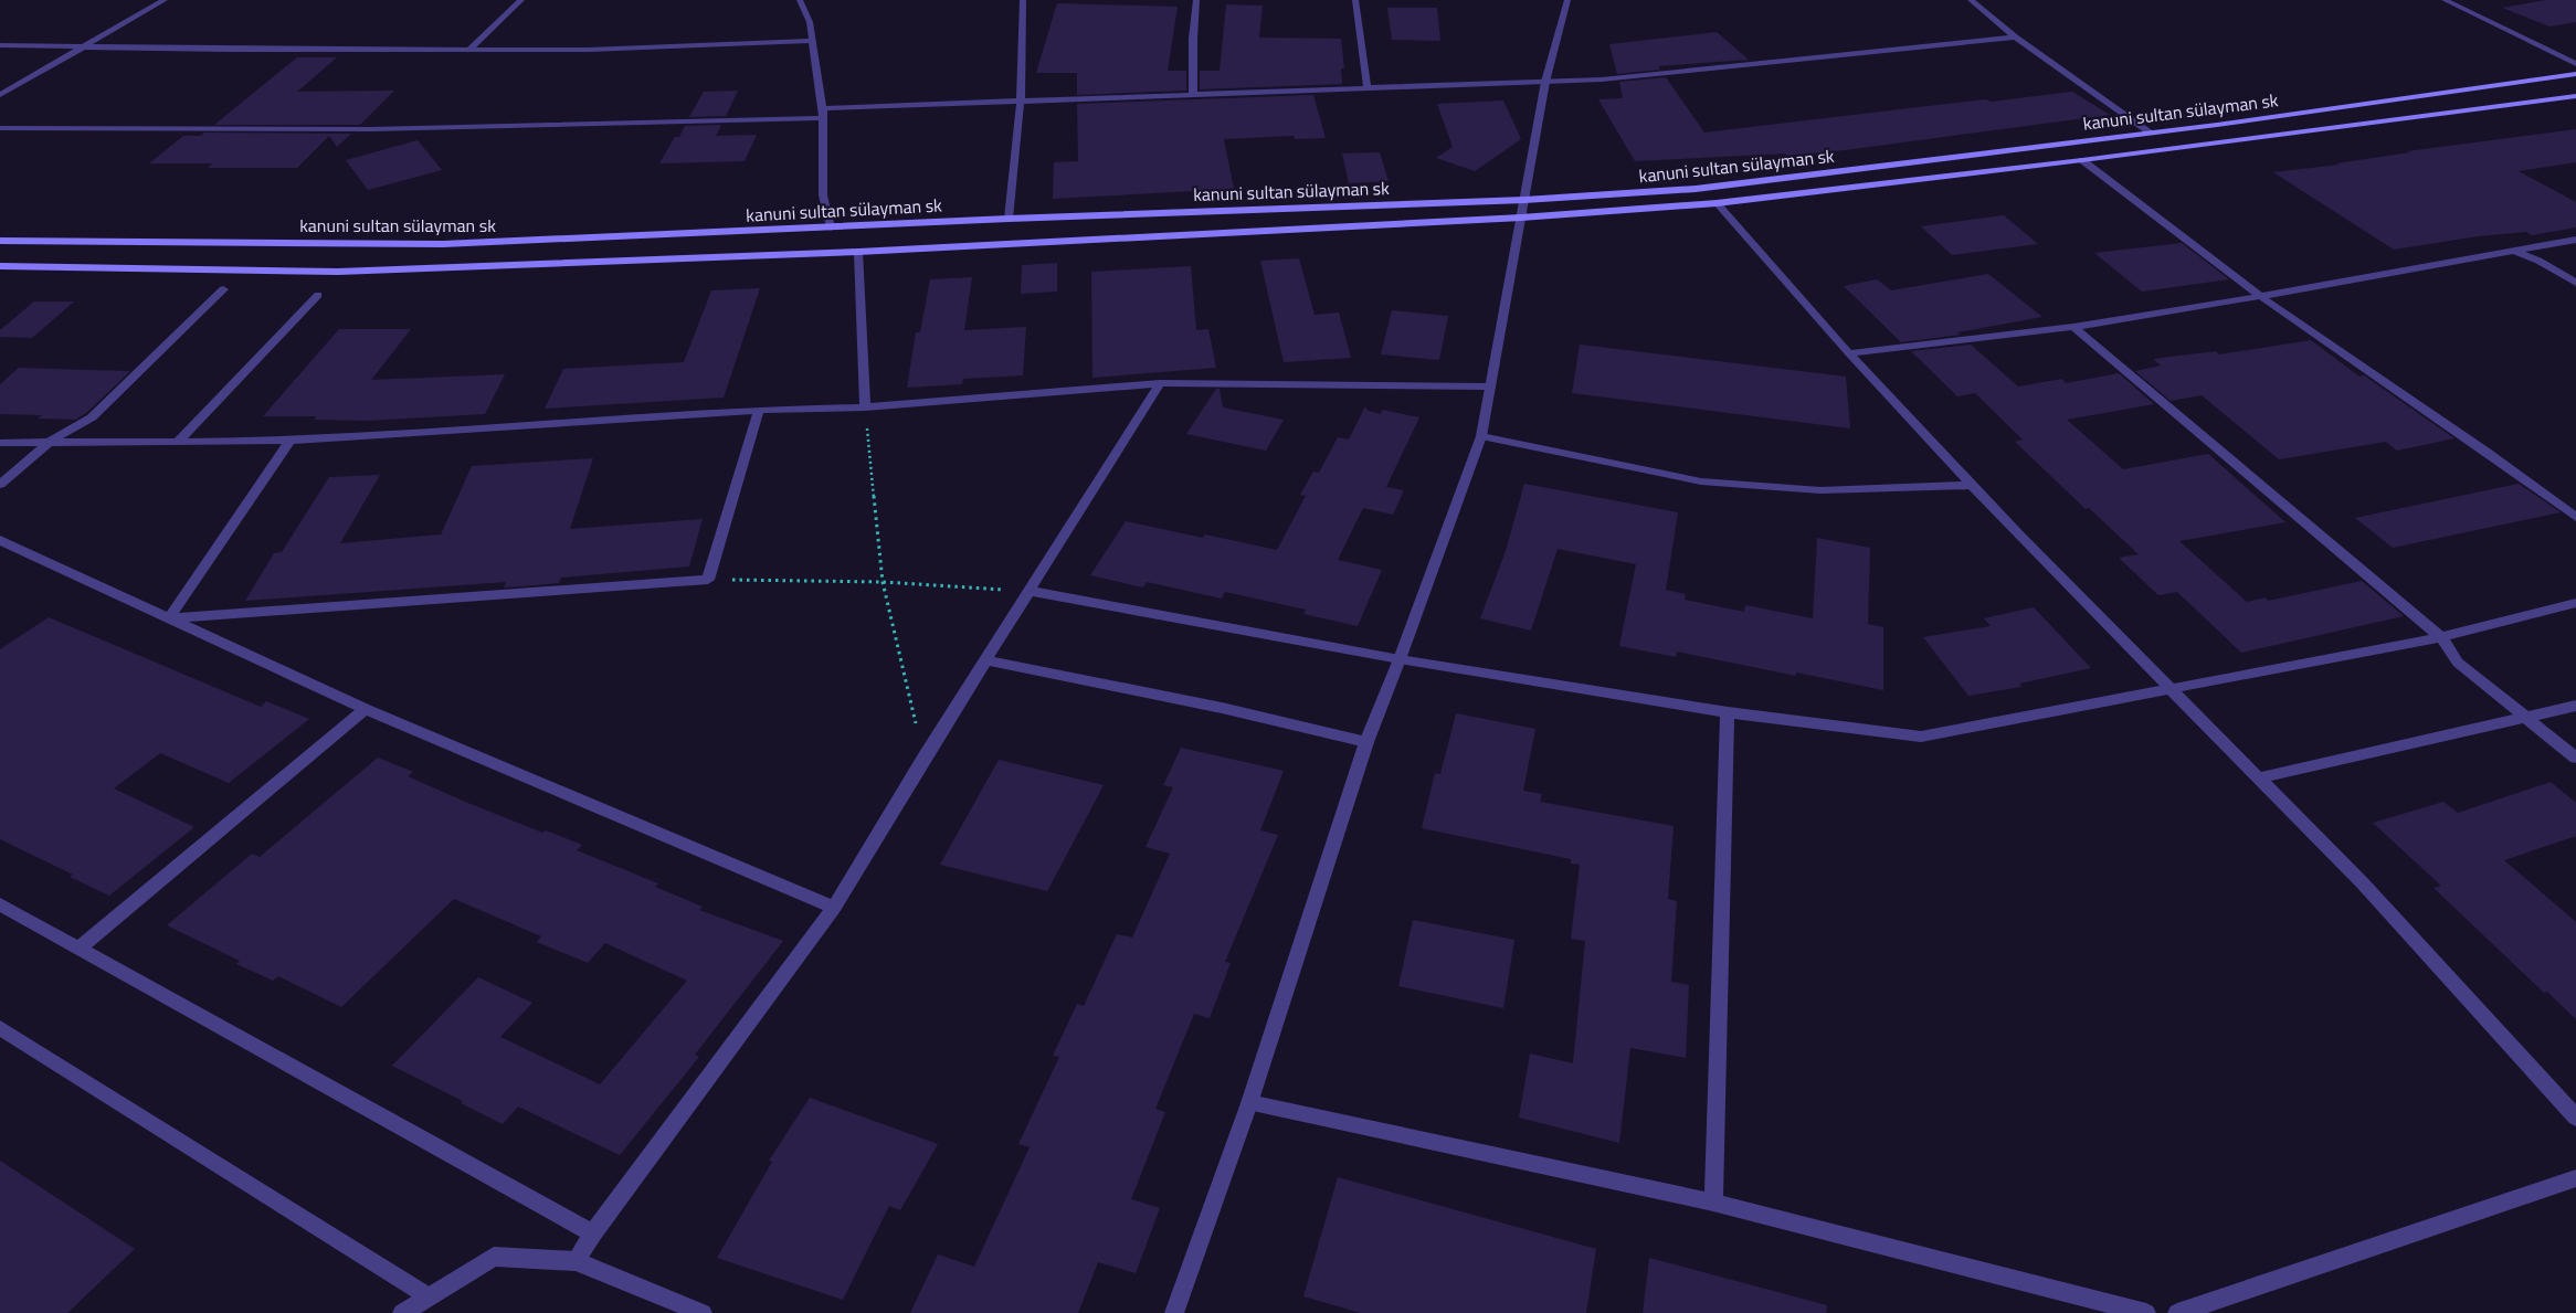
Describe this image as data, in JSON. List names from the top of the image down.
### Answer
{
  "streets": {
    "main road": ["kanuni sultan sülayman sk"]
  }
}
